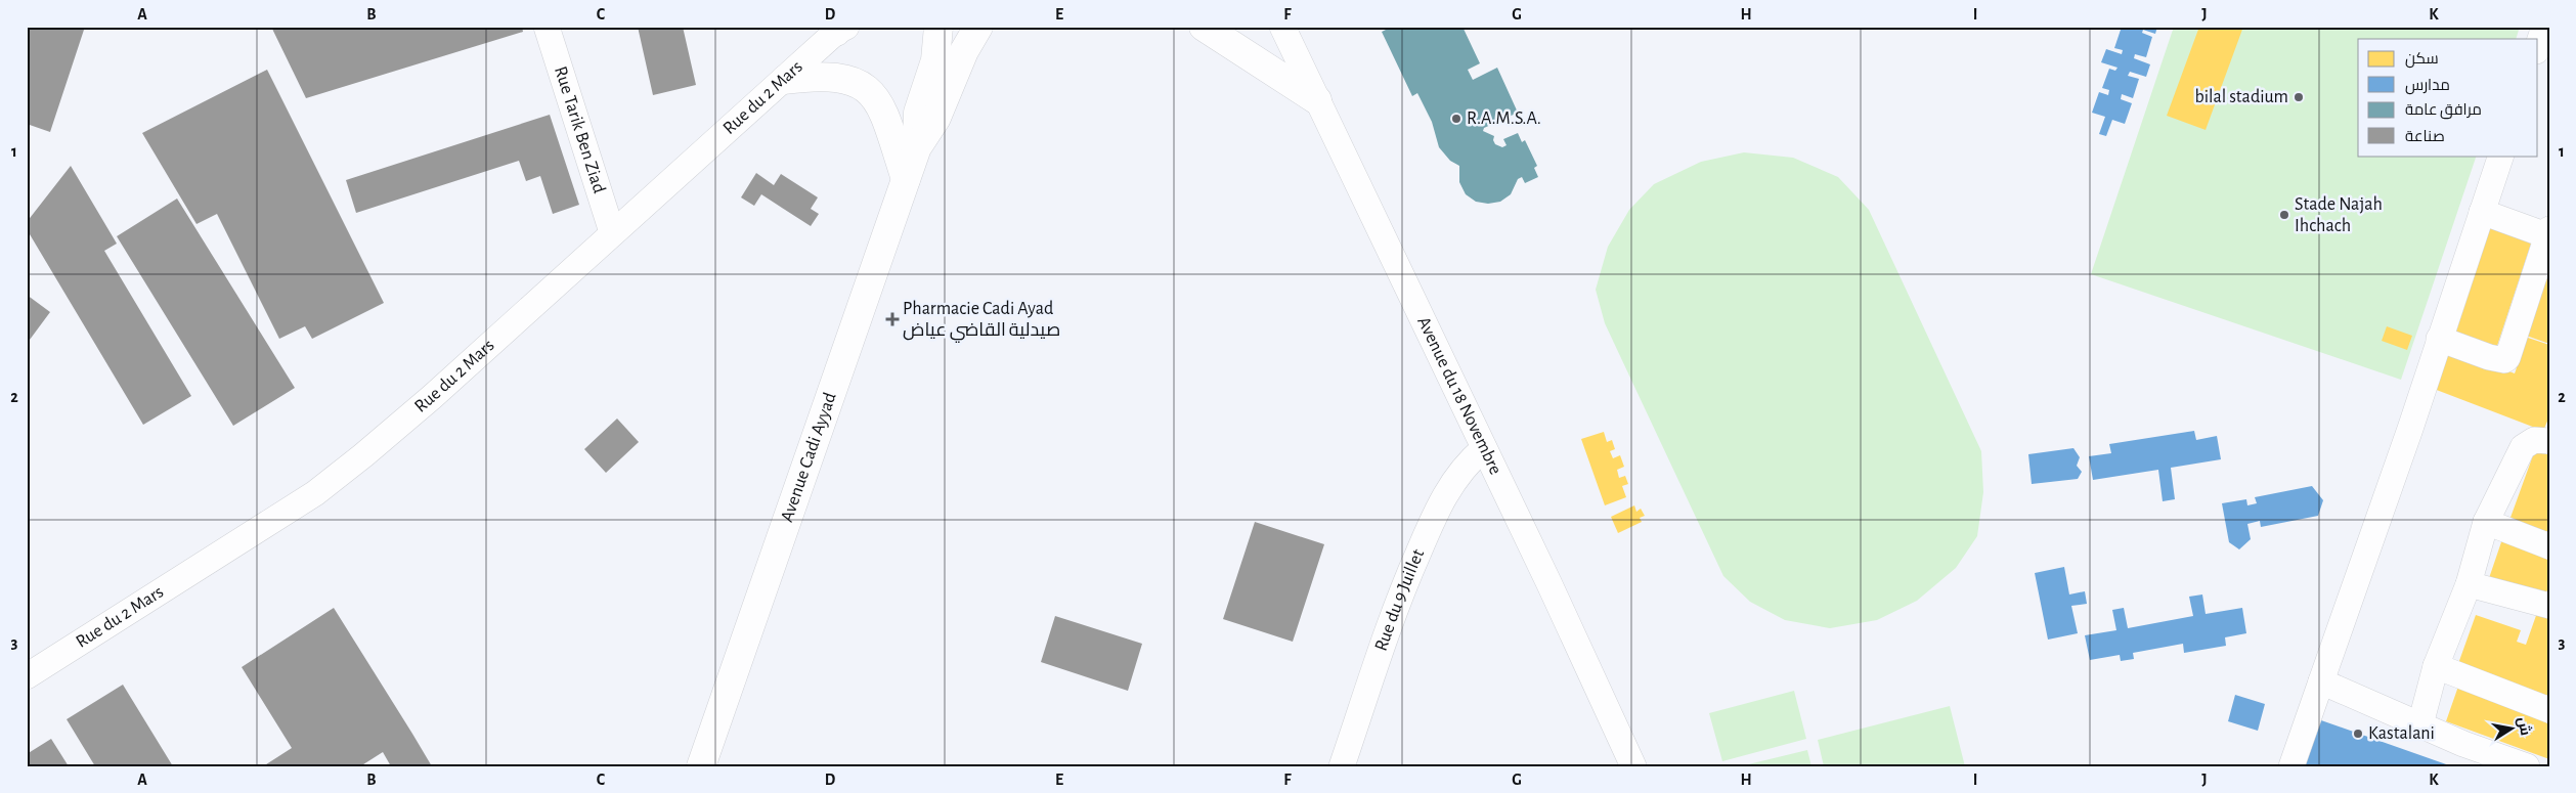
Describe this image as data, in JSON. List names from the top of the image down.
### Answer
{
  "streets": {
    "main road": ["Avenue Cadi Ayyad"],
    "street": [
      "Rue du 2 Mars",
      "Rue Tarik Ben Ziad",
      "Avenue du 18 Novembre",
      "Rue du 9 Juillet"
    ]
  },
  "crossings": [
    ["Rue du 2 Mars", "Rue Tarik Ben Ziad"],
    ["Avenue du 18 Novembre", "Rue du 9 Juillet"]
  ],
  "places": {
    "other": [
      "bilal stadium",
      "R.A.M.S.A.",
      "Stade Najah Ihchach",
      "Kastalani"
    ],
    "health": ["Pharmacie Cadi Ayad صيدلية القاضي عياض"]
  },
  "legend": [
    "سكن",
    "مدارس",
    "مرافق عامة",
    "صناعة"
  ],
  "north": "right",
  "grid": {
    "columns": [
      "A",
      "B",
      "C",
      "D",
      "E",
      "F",
      "G",
      "H",
      "I",
      "J",
      "K"
    ],
    "rows": ["1", "2", "3"]
  }
}
